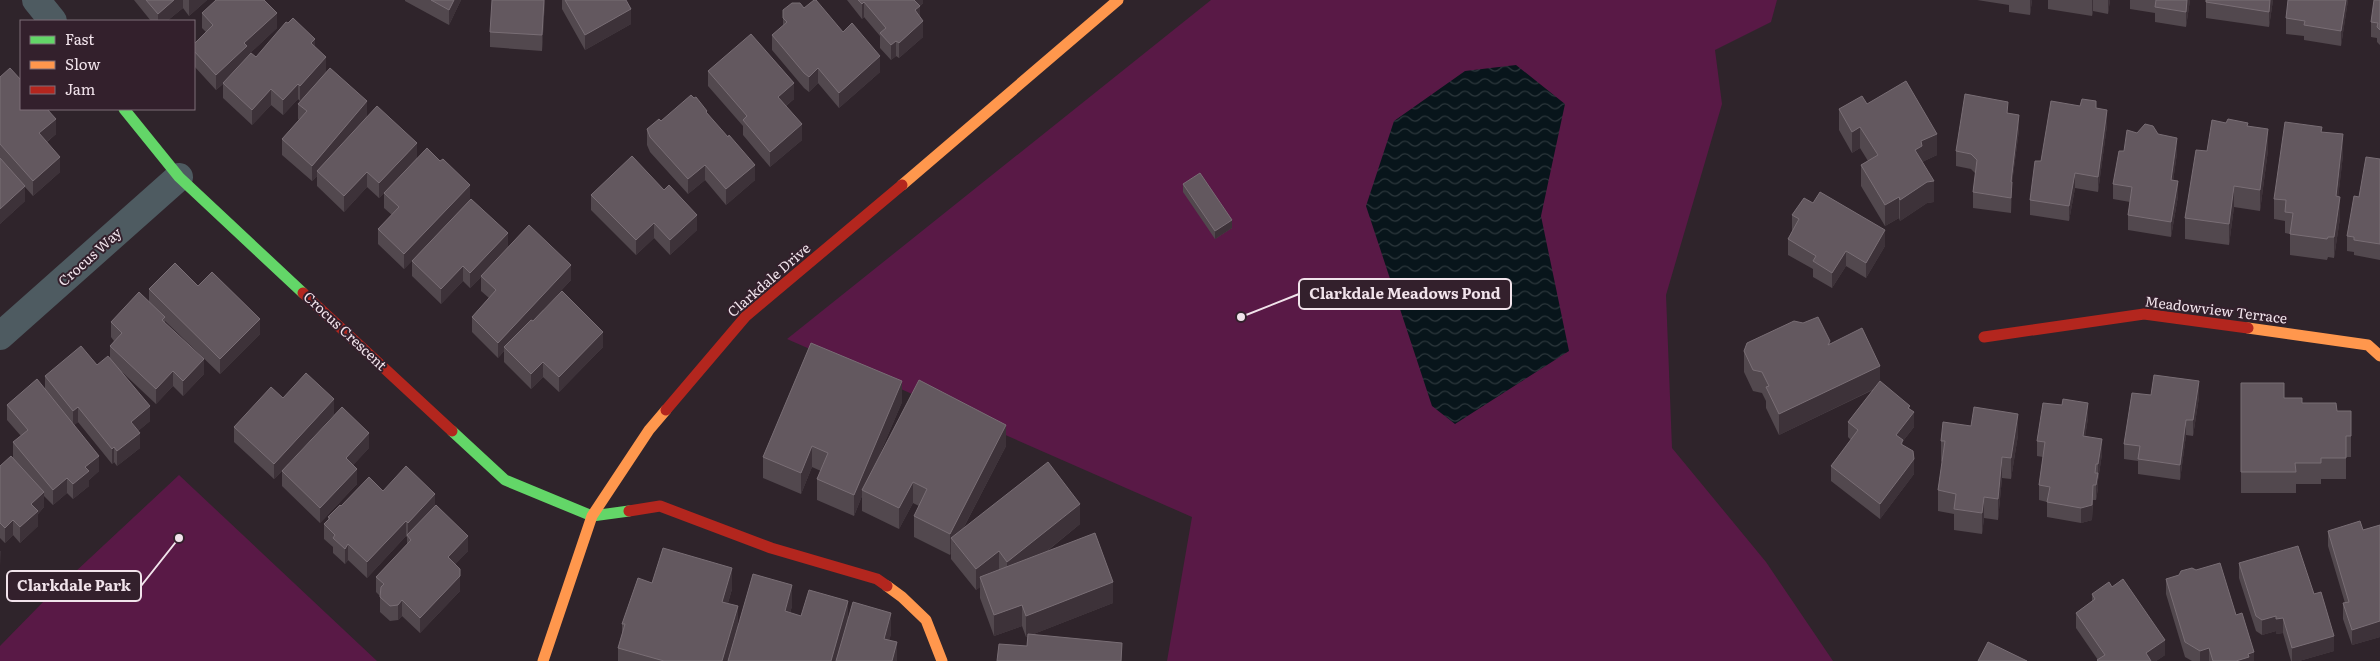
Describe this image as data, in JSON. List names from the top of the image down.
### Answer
{
  "streets": {
    "street": [
      "Crocus Way",
      "Clarkdale Drive",
      "Meadowview Terrace",
      "Crocus Crescent"
    ]
  },
  "crossings": [
    ["Crocus Way", "Crocus Crescent"],
    ["Clarkdale Drive", "Crocus Crescent"]
  ],
  "places": ["Clarkdale Meadows Pond", "Clarkdale Park"],
  "legend": ["Fast", "Slow", "Jam"]
}
